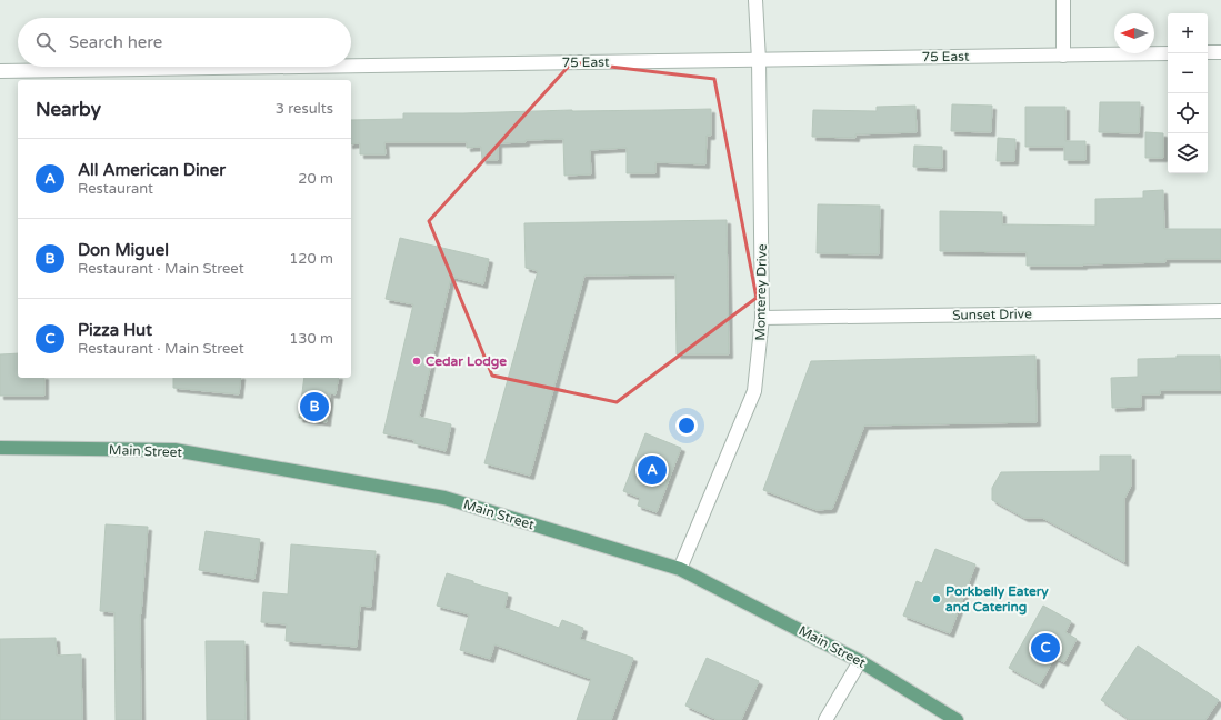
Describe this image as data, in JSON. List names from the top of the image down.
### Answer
{
  "streets": {
    "main road": ["Main Street"],
    "street": ["75 East", "Monterey Drive", "Sunset Drive"]
  },
  "crossings": [
    ["75 East", "Monterey Drive"],
    ["Monterey Drive", "Sunset Drive"],
    ["Monterey Drive", "Main Street"]
  ],
  "places": ["Cedar Lodge", "Porkbelly Eatery and Catering"],
  "north": "left",
  "page": {
    "map_buttons": ["+", "−"],
    "search": "Search here",
    "heading": ["Nearby", "3 results"],
    "list": [
      {
        "mark": "A",
        "name": "All American Diner",
        "note": "Restaurant",
        "value": "20 m"
      },
      {
        "mark": "B",
        "name": "Don Miguel",
        "note": "Restaurant · Main Street",
        "value": "120 m"
      },
      {
        "mark": "C",
        "name": "Pizza Hut",
        "note": "Restaurant · Main Street",
        "value": "130 m"
      }
    ],
    "pins": ["B", "A", "C"]
  }
}
